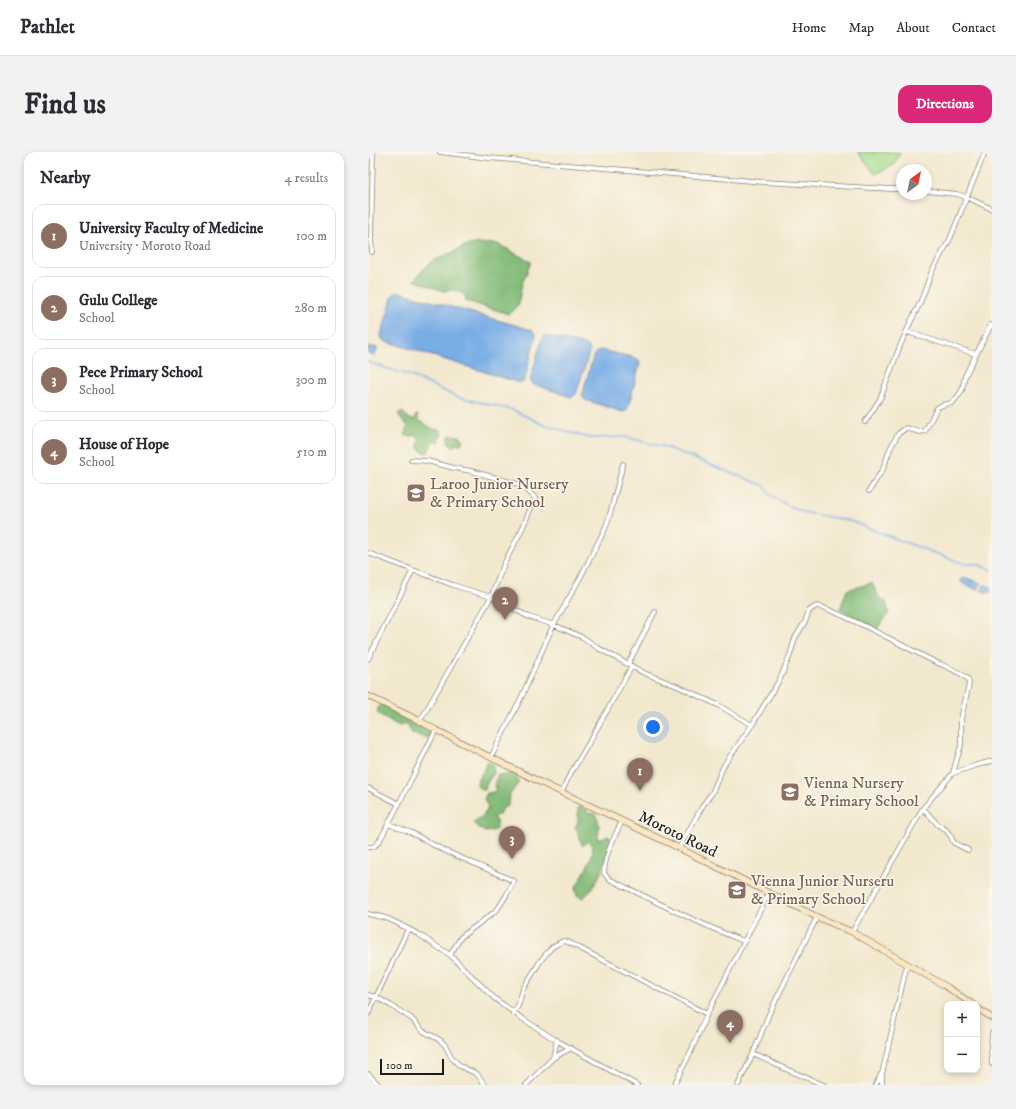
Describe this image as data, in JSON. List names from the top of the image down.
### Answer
{
  "streets": {
    "main road": ["Moroto Road"]
  },
  "places": {
    "school or university": ["Laroo Junior Nursery & Primary School", "Vienna Nursery & Primary School", "Vienna Junior Nurseru & Primary School"]
  },
  "scale_bar": "100 m",
  "north": "top right",
  "page": {
    "header": "Pathlet",
    "nav": [
      "Home",
      "Map",
      "About",
      "Contact"
    ],
    "buttons": "Directions",
    "title": "Find us",
    "heading": ["Nearby", "4 results"],
    "list": [
      {
        "mark": "1",
        "name": "University Faculty of Medicine",
        "note": "University · Moroto Road",
        "value": "100 m"
      },
      {
        "mark": "2",
        "name": "Gulu College",
        "note": "School",
        "value": "280 m"
      },
      {
        "mark": "3",
        "name": "Pece Primary School",
        "note": "School",
        "value": "300 m"
      },
      {
        "mark": "4",
        "name": "House of Hope",
        "note": "School",
        "value": "510 m"
      }
    ],
    "pins": [
      "2",
      "1",
      "3",
      "4"
    ],
    "map_buttons": ["+", "−"],
    "scale": "100 m"
  }
}
